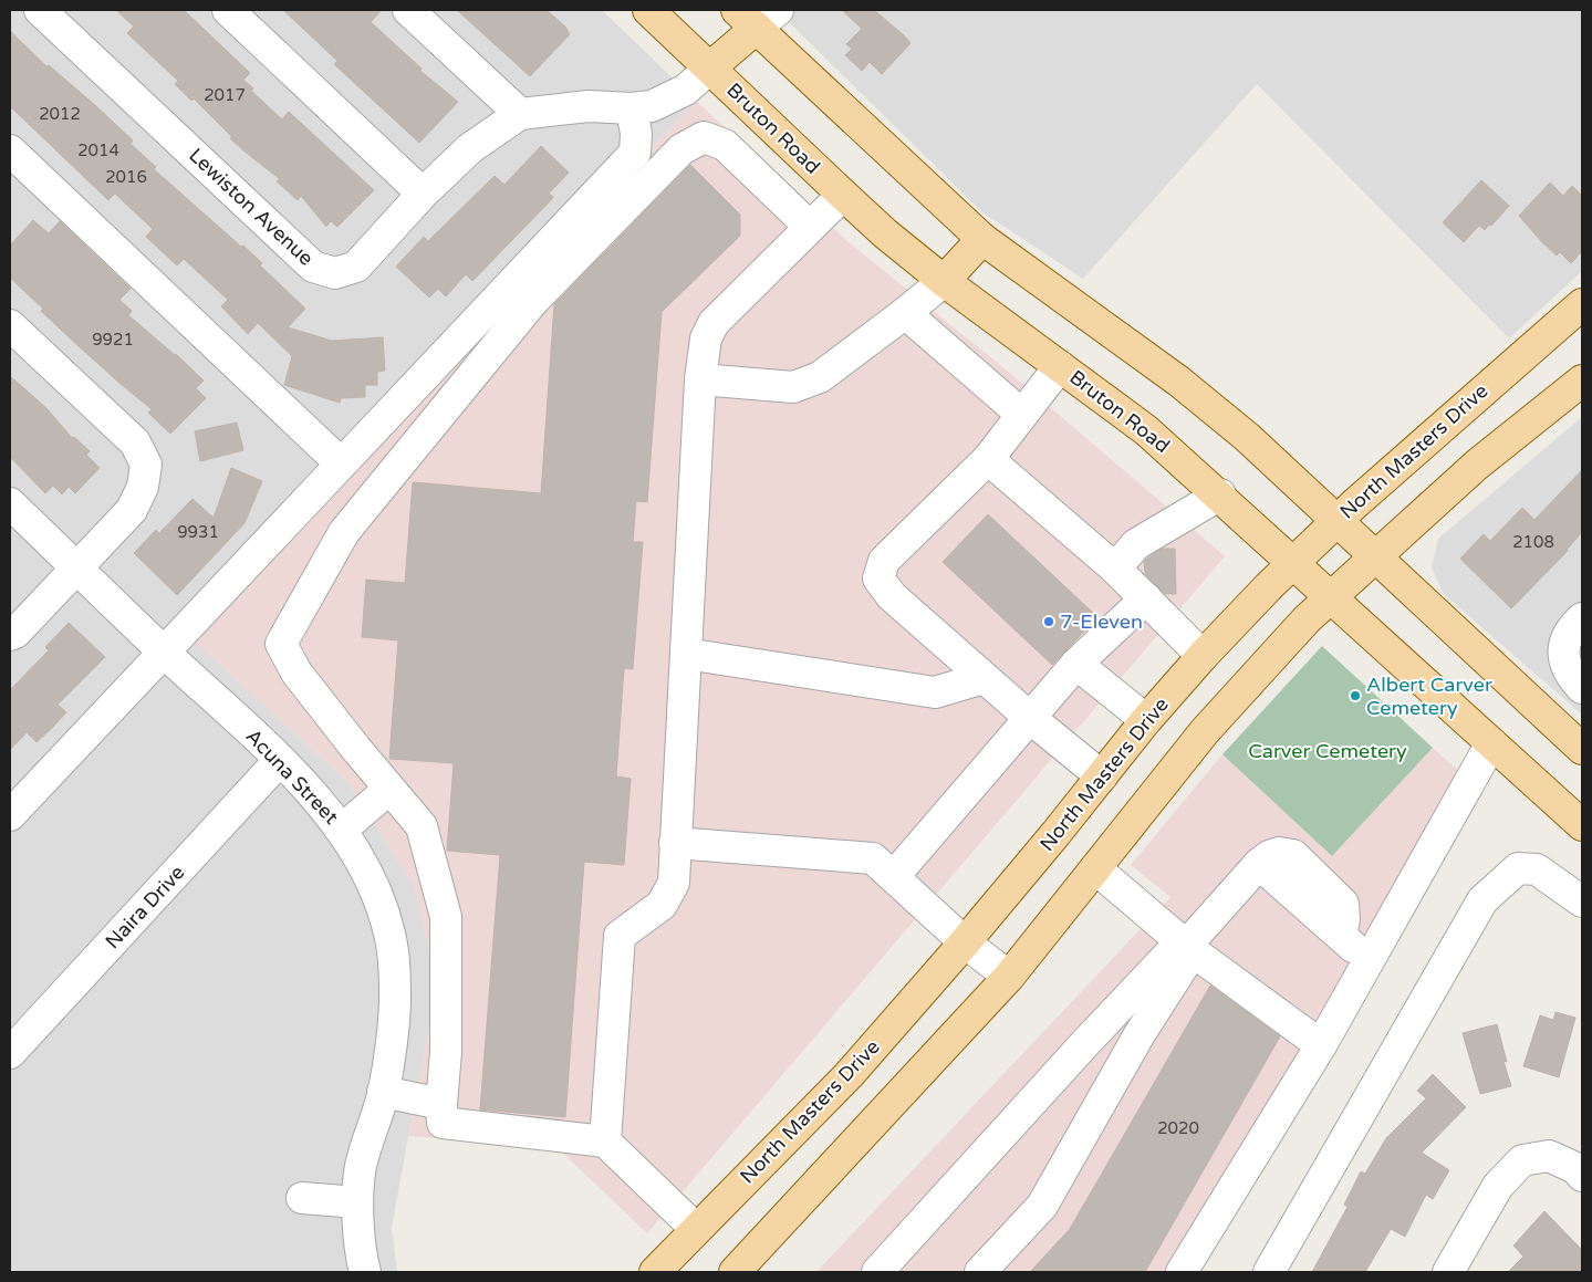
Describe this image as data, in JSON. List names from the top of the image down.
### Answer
{
  "streets": {
    "main road": ["Bruton Road", "North Masters Drive"],
    "street": ["Lewiston Avenue", "Acuna Street", "Naira Drive"]
  },
  "crossings": [
    ["Bruton Road", "North Masters Drive"],
    ["Acuna Street", "Naira Drive"]
  ],
  "parks": ["Carver Cemetery"],
  "places": ["7-Eleven", "Albert Carver Cemetery"],
  "house_numbers": [
    "2017",
    "2012",
    "2014",
    "2016",
    "9921",
    "9931",
    "2108",
    "2020"
  ]
}
